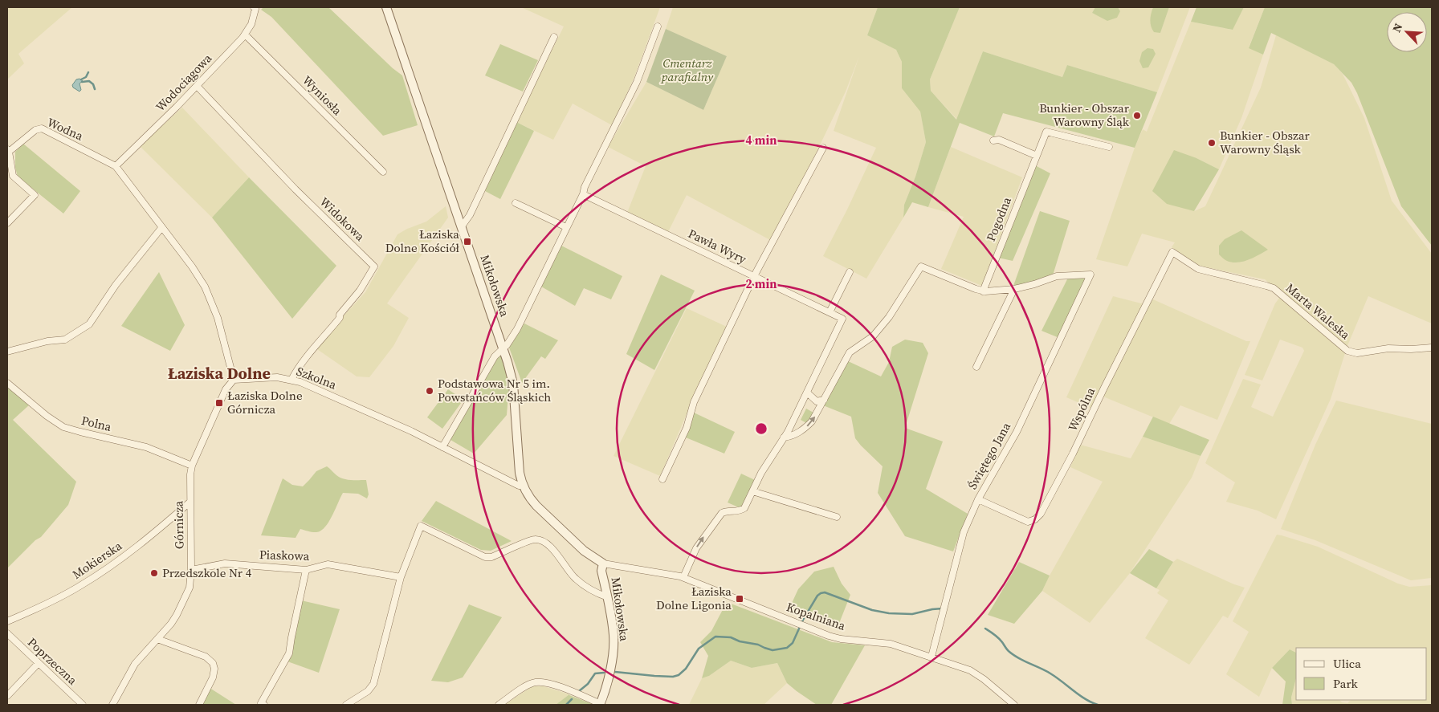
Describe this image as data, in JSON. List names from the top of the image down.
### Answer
{
  "streets": {
    "street": [
      "Wodociągowa",
      "Wyniosła",
      "Wodna",
      "Widokowa",
      "Pogodna",
      "Pawła Wyry",
      "Mikołowska",
      "Marta Waleska",
      "Szkolna",
      "Wspólna",
      "Polna",
      "Świętego Jana",
      "Górnicza",
      "Piaskowa",
      "Mokierska",
      "Kopalniana",
      "Poprzeczna"
    ]
  },
  "crossings": [
    ["Wodociągowa", "Wyniosła"],
    ["Wodociągowa", "Wodna"],
    ["Wodociągowa", "Widokowa"],
    ["Widokowa", "Szkolna"],
    ["Mikołowska", "Szkolna"],
    ["Mikołowska", "Kopalniana"],
    ["Marta Waleska", "Wspólna"],
    ["Szkolna", "Górnicza"],
    ["Wspólna", "Świętego Jana"],
    ["Polna", "Górnicza"],
    ["Świętego Jana", "Kopalniana"],
    ["Górnicza", "Piaskowa"],
    ["Górnicza", "Mokierska"]
  ],
  "districts": ["Łaziska Dolne"],
  "parks": ["Cmentarz parafialny"],
  "places": {
    "other": [
      "Bunkier - Obszar Warowny Śląk",
      "Bunkier - Obszar Warowny Śląsk",
      "Podstawowa Nr 5 im. Powstańców Śląskich",
      "Przedszkole Nr 4"
    ],
    "transit": ["Łaziska Dolne Kościół", "Łaziska Dolne Górnicza", "Łaziska Dolne Ligonia"]
  },
  "legend": ["Ulica", "Park"],
  "north": "top left",
  "rings": ["4 min", "2 min"]
}
